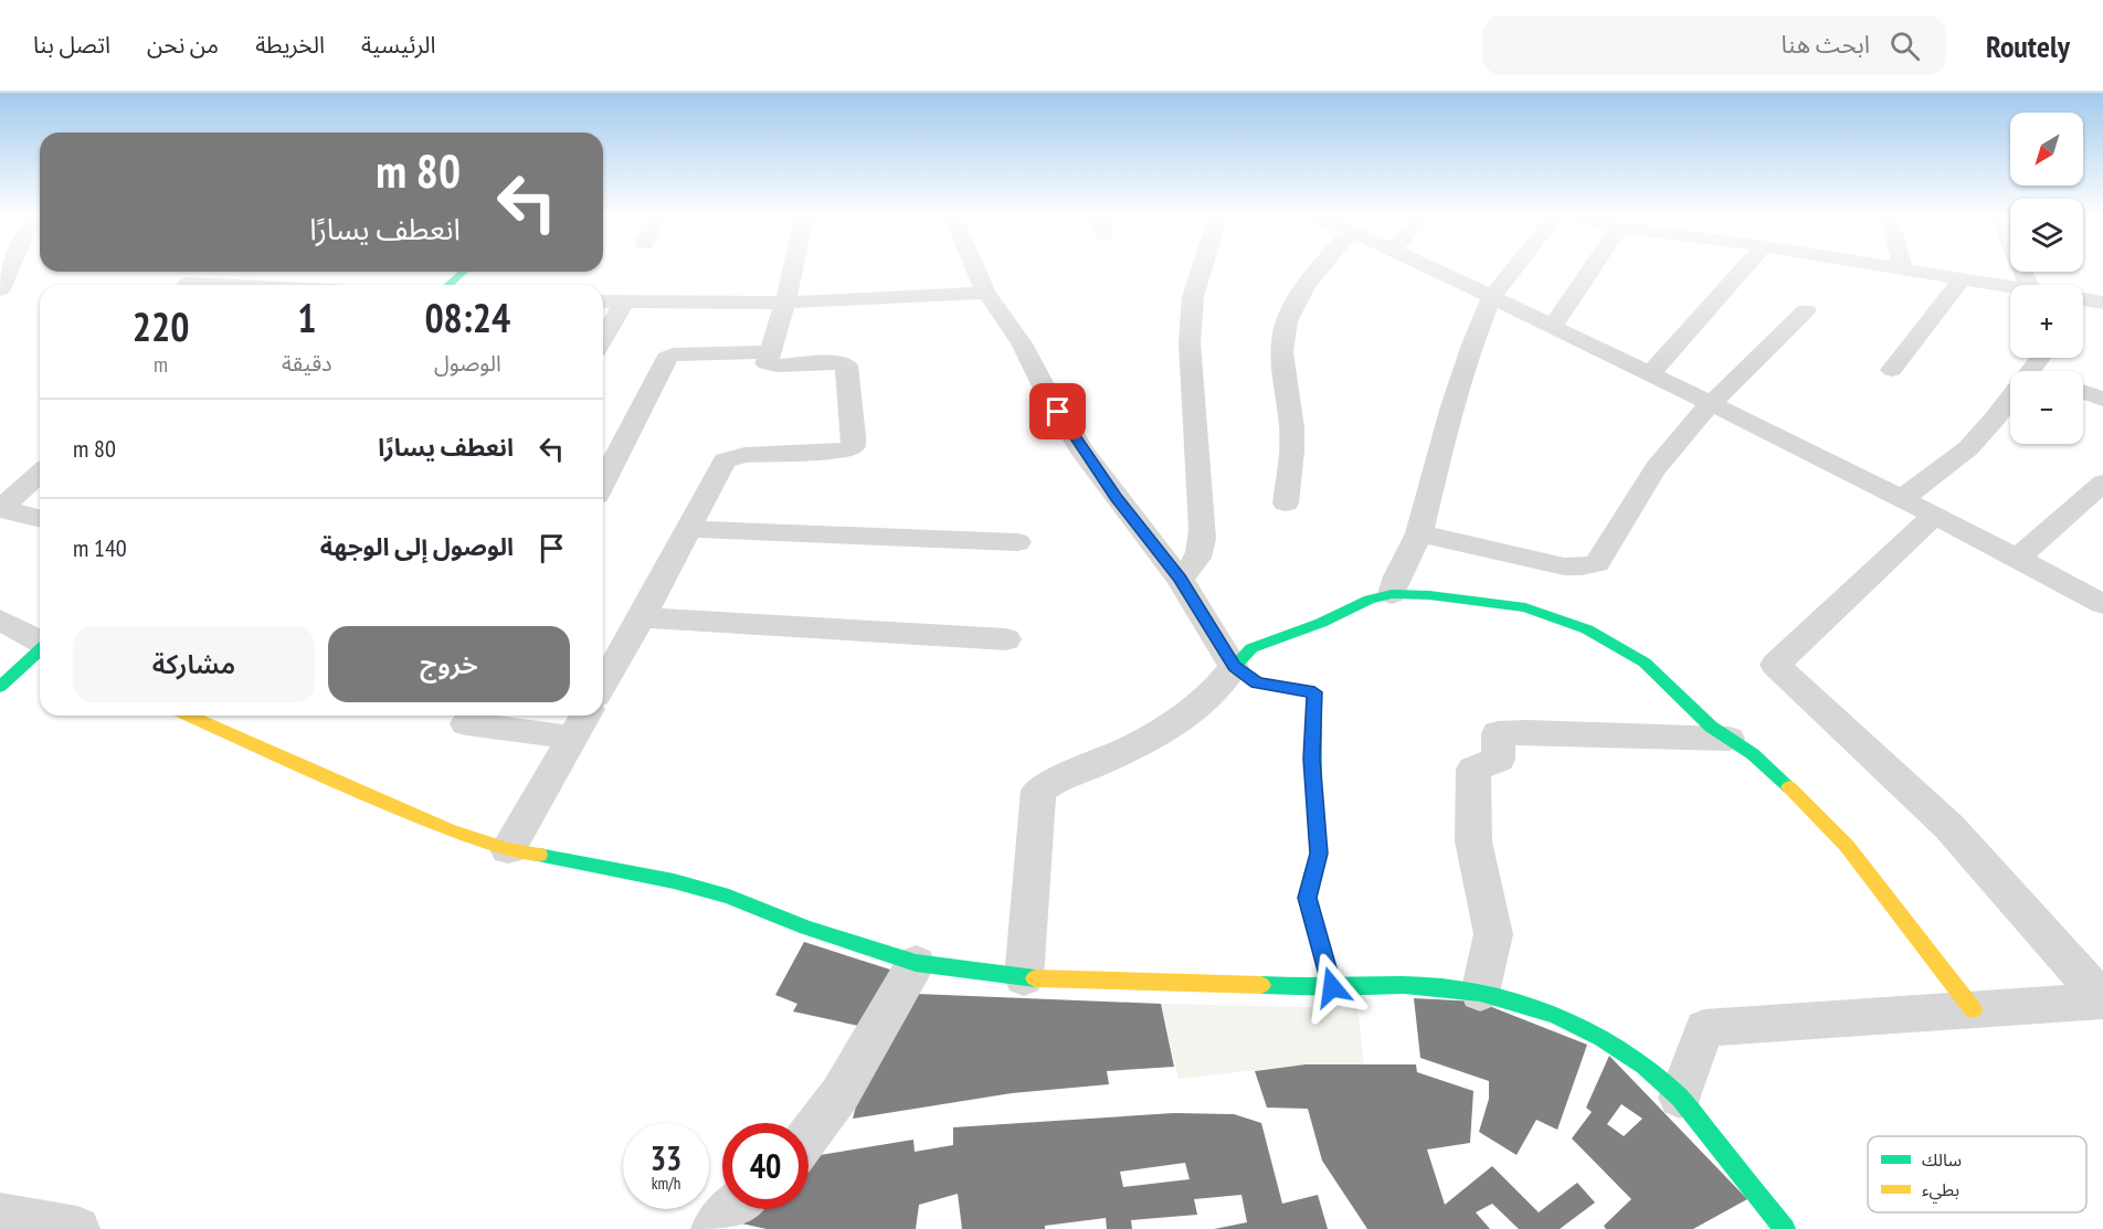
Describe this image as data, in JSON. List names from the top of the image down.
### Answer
{
  "legend": ["سالك", "بطيء"],
  "north": "bottom left",
  "page": {
    "header": "Routely",
    "search": "ابحث هنا",
    "nav": [
      "الرئيسية",
      "الخريطة",
      "من نحن",
      "اتصل بنا"
    ],
    "map_buttons": ["+", "−"],
    "turn": ["80 m", "انعطف يسارًا"],
    "eta": [
      "08:24",
      "الوصول",
      "1",
      "دقيقة",
      "220",
      "m"
    ],
    "list": [
      {
        "name": "انعطف يسارًا",
        "value": "80 m"
      },
      {
        "name": "الوصول إلى الوجهة",
        "value": "140 m"
      }
    ],
    "buttons": ["خروج", "مشاركة"],
    "speed": "33 km/h",
    "limit": "40"
  }
}
